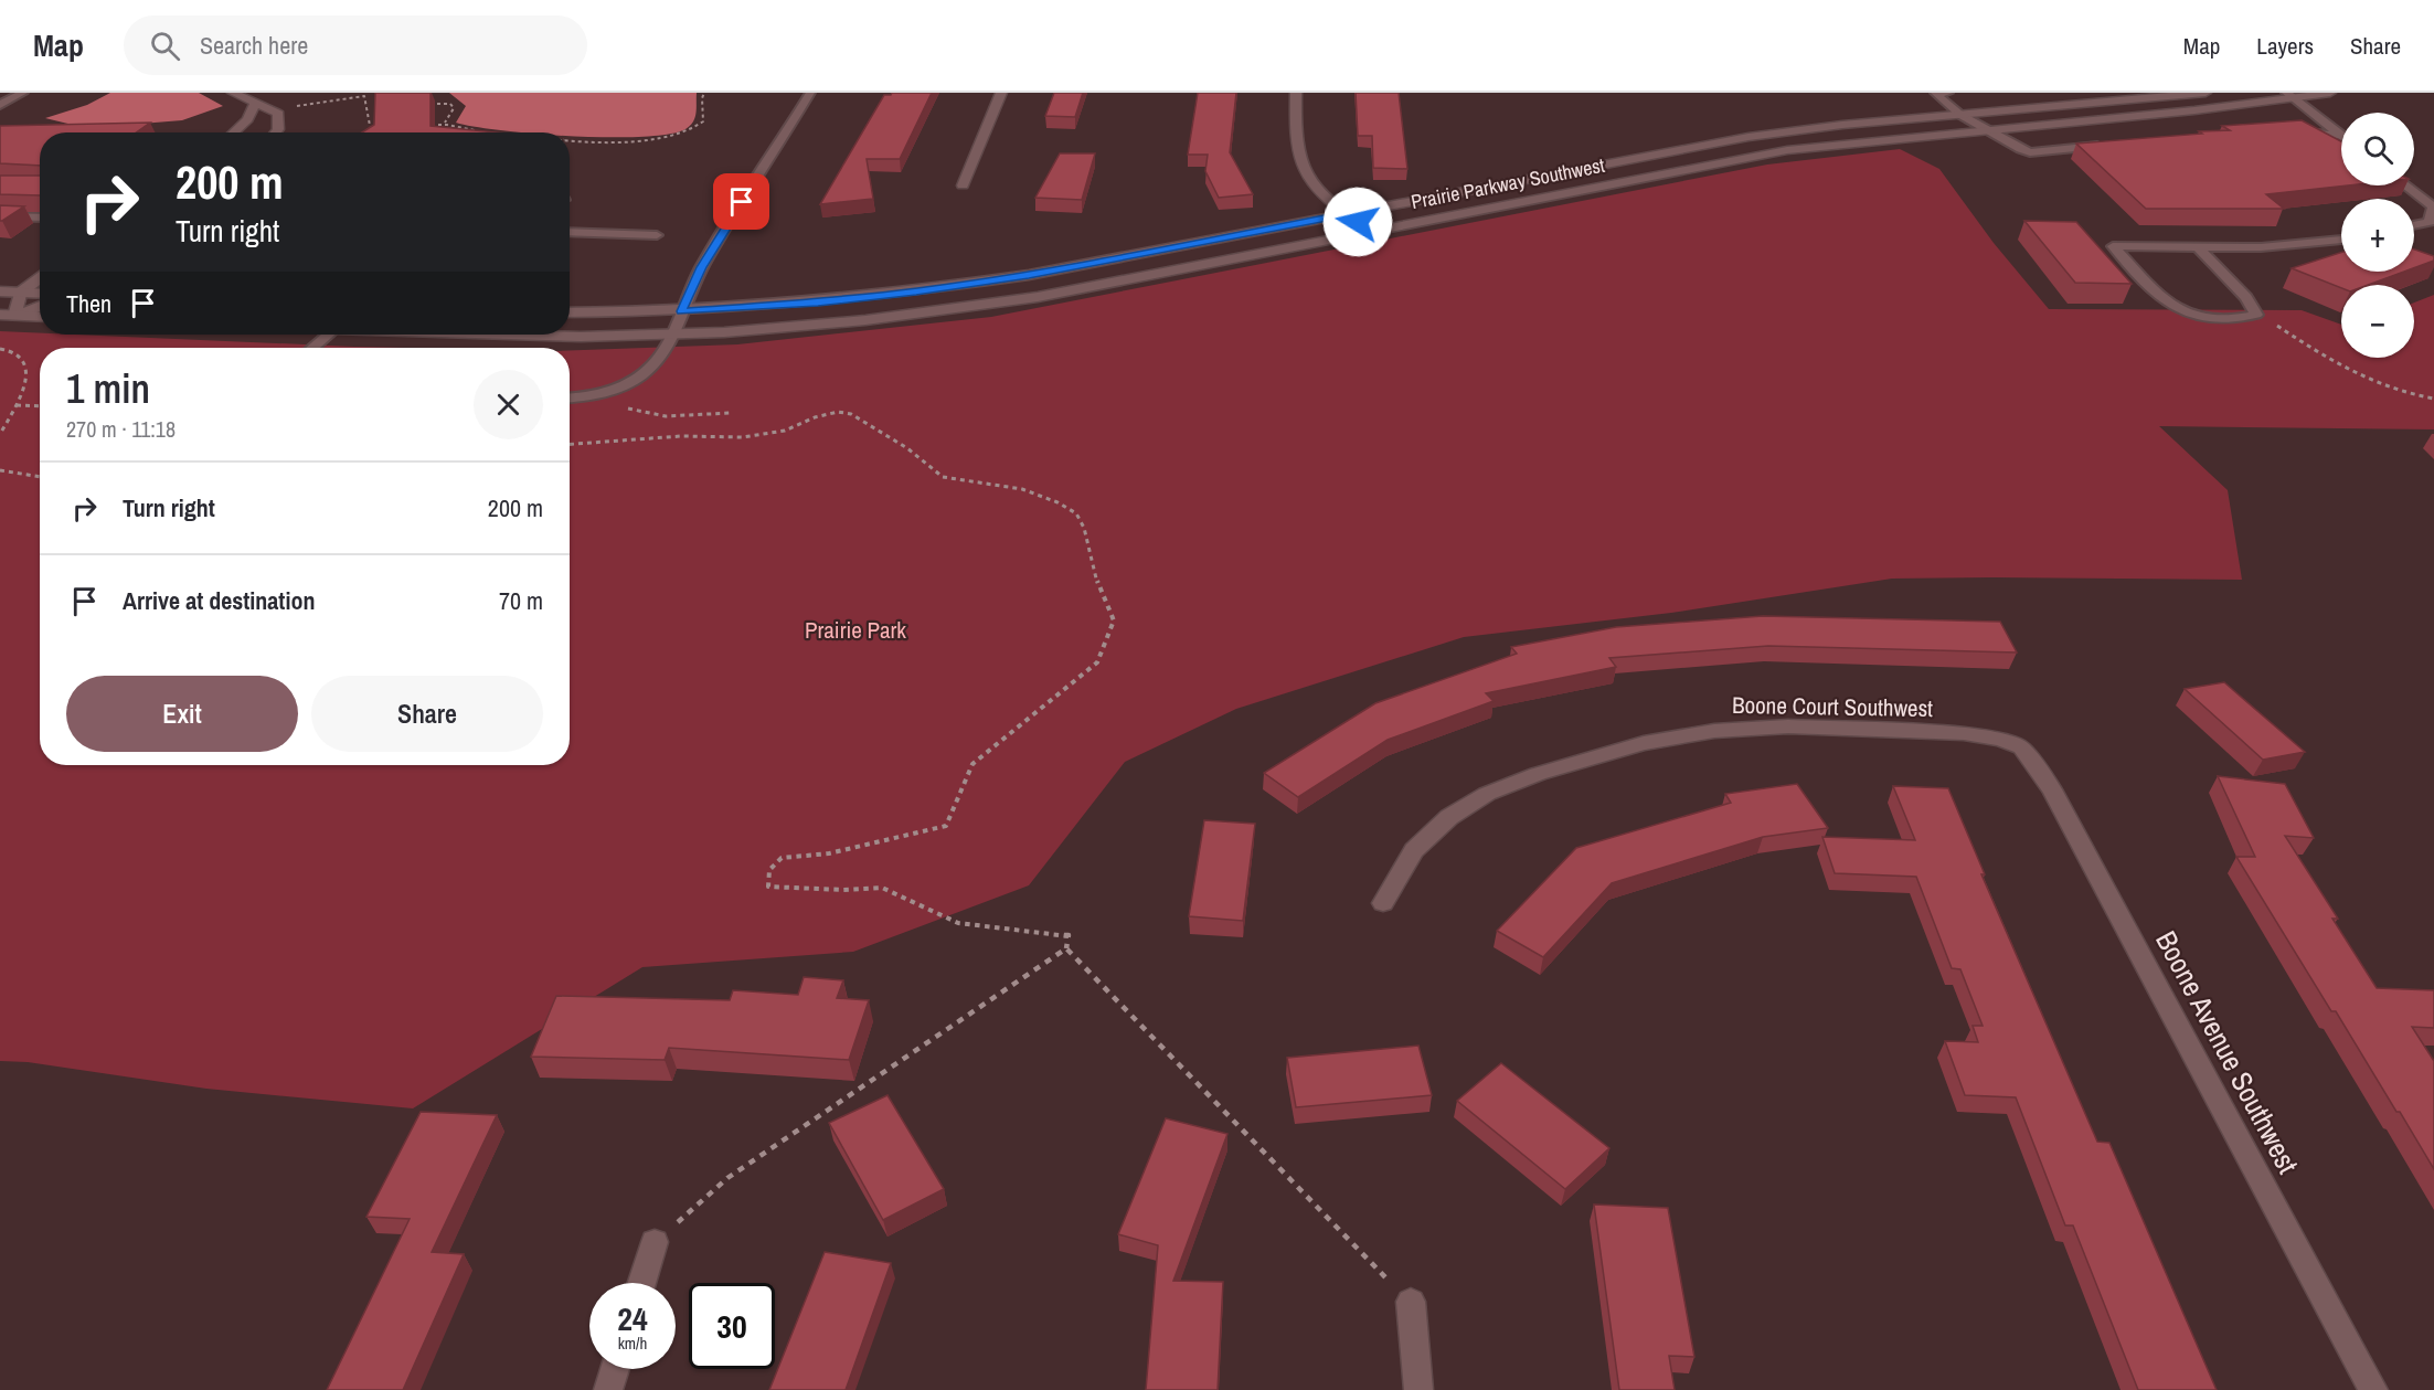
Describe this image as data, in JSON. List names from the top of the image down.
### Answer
{
  "streets": {
    "street": ["Prairie Parkway Southwest", "Boone Court Southwest", "Boone Avenue Southwest"]
  },
  "crossings": [
    ["Boone Court Southwest", "Boone Avenue Southwest"]
  ],
  "parks": ["Prairie Park"],
  "page": {
    "header": "Map",
    "search": "Search here",
    "nav": ["Map", "Layers", "Share"],
    "map_buttons": ["+", "−"],
    "turn": ["200 m", "Turn right"],
    "then": "Then",
    "heading": ["1 min", "270 m · 11:18"],
    "list": [
      {
        "name": "Turn right",
        "value": "200 m"
      },
      {
        "name": "Arrive at destination",
        "value": "70 m"
      }
    ],
    "buttons": ["Exit", "Share"],
    "speed": "24 km/h",
    "limit": "30"
  }
}
